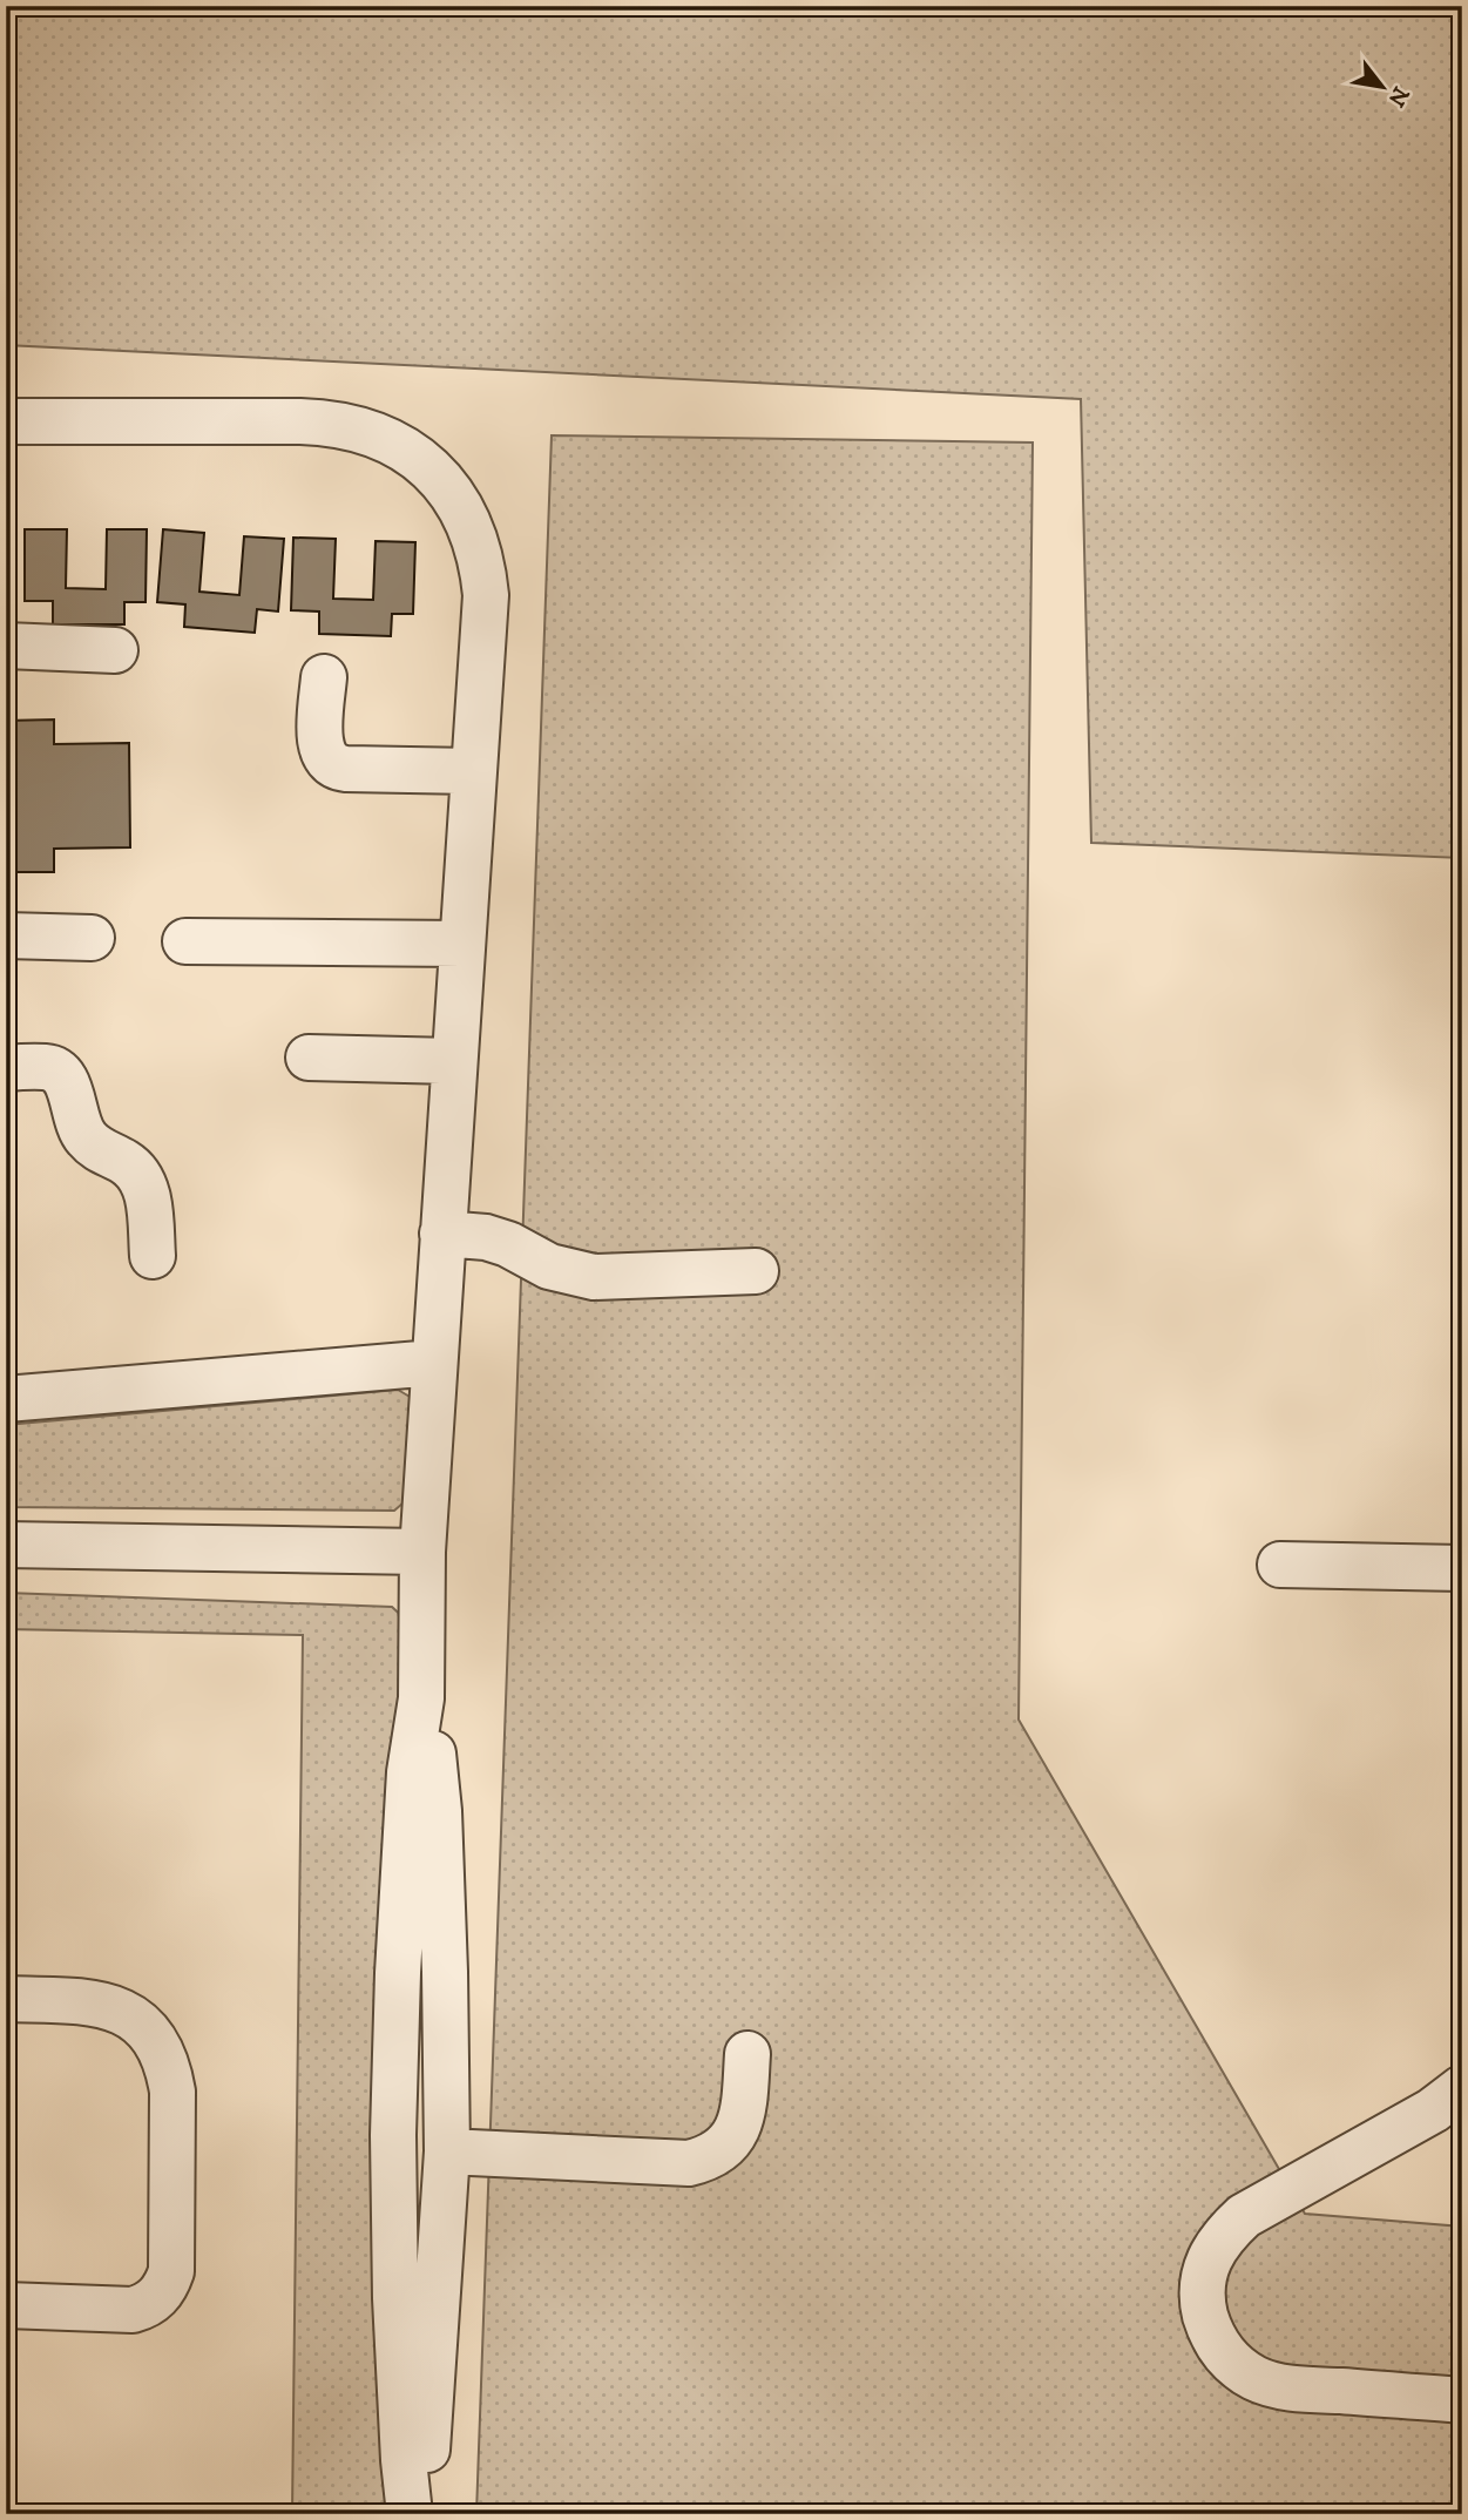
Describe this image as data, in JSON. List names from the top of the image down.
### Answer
{
  "north": "bottom right"
}
